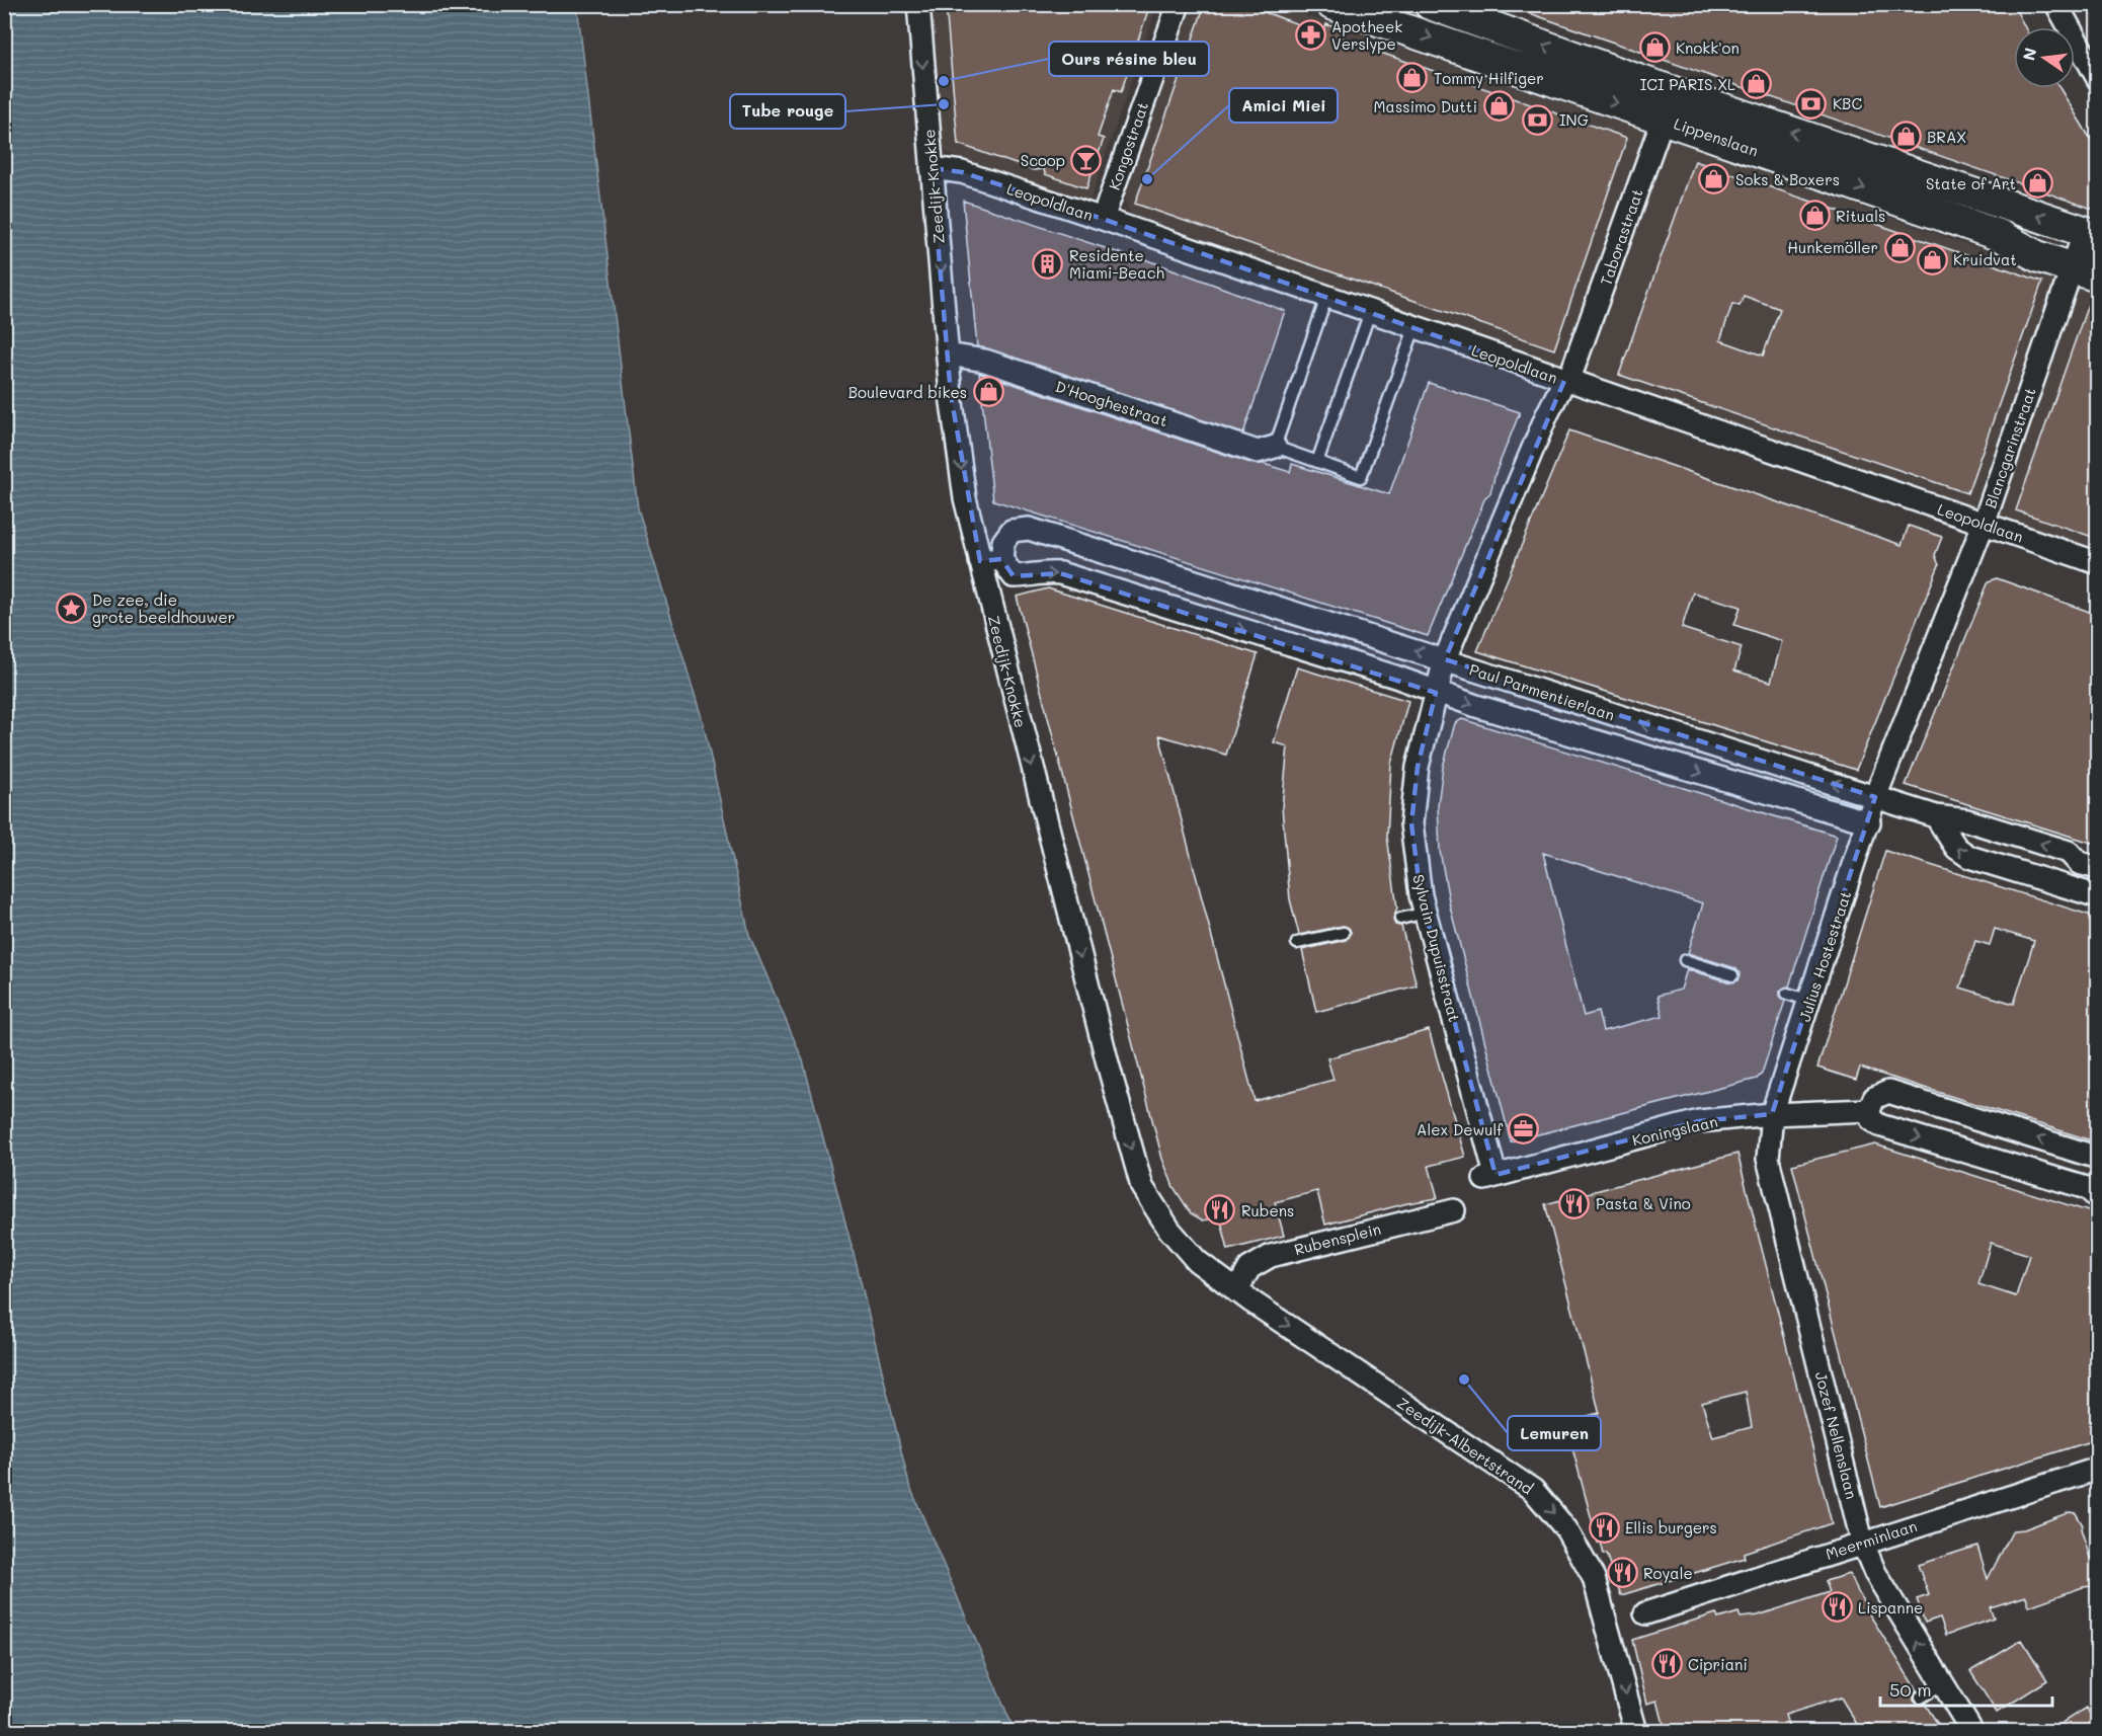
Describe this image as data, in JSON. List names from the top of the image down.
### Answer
{
  "streets": {
    "street": [
      "Lippenslaan",
      "Kongostraat",
      "Zeedijk-Knokke",
      "Leopoldlaan",
      "Taborastraat",
      "D'Hooghestraat",
      "Blancgarinstraat",
      "Paul Parmentierlaan",
      "Sylvain Dupuisstraat",
      "Julius Hostestraat",
      "Koningslaan",
      "Rubensplein",
      "Jozef Nellenslaan",
      "Zeedijk-Albertstrand",
      "Meerminlaan"
    ]
  },
  "crossings": [
    ["Lippenslaan", "Taborastraat"],
    ["Lippenslaan", "Blancgarinstraat"],
    ["Kongostraat", "Leopoldlaan"],
    ["Zeedijk-Knokke", "Leopoldlaan"],
    ["Zeedijk-Knokke", "D'Hooghestraat"],
    ["Zeedijk-Knokke", "Rubensplein"],
    ["Zeedijk-Knokke", "Zeedijk-Albertstrand"],
    ["Leopoldlaan", "Taborastraat"],
    ["Leopoldlaan", "Blancgarinstraat"],
    ["Leopoldlaan", "Sylvain Dupuisstraat"],
    ["Taborastraat", "Sylvain Dupuisstraat"],
    ["Blancgarinstraat", "Paul Parmentierlaan"],
    ["Blancgarinstraat", "Julius Hostestraat"],
    ["Paul Parmentierlaan", "Sylvain Dupuisstraat"],
    ["Paul Parmentierlaan", "Julius Hostestraat"],
    ["Sylvain Dupuisstraat", "Koningslaan"],
    ["Julius Hostestraat", "Koningslaan"],
    ["Julius Hostestraat", "Jozef Nellenslaan"],
    ["Koningslaan", "Jozef Nellenslaan"],
    ["Rubensplein", "Zeedijk-Albertstrand"],
    ["Jozef Nellenslaan", "Meerminlaan"]
  ],
  "one_way": ["Zeedijk-Knokke", "Zeedijk-Albertstrand"],
  "places": {
    "pharmacy": ["Apotheek Verslype"],
    "shop": [
      "Knokk'on",
      "Tommy Hilfiger",
      "ICI PARIS XL",
      "Massimo Dutti",
      "BRAX",
      "Soks & Boxers",
      "State of Art",
      "Rituals",
      "Hunkemöller",
      "Kruidvat",
      "Boulevard bikes"
    ],
    "other": [
      "Ours résine bleu",
      "Tube rouge",
      "Amici Miei",
      "Lemuren"
    ],
    "bank": ["KBC", "ING"],
    "bar": ["Scoop"],
    "building": ["Residente Miami-Beach"],
    "place": ["De zee, die grote beeldhouwer"],
    "office": ["Alex Dewulf"],
    "restaurant": [
      "Pasta & Vino",
      "Rubens",
      "Ellis burgers",
      "Royale",
      "Lispanne",
      "Cipriani"
    ]
  },
  "scale_bar": "50 m",
  "north": "left"
}
